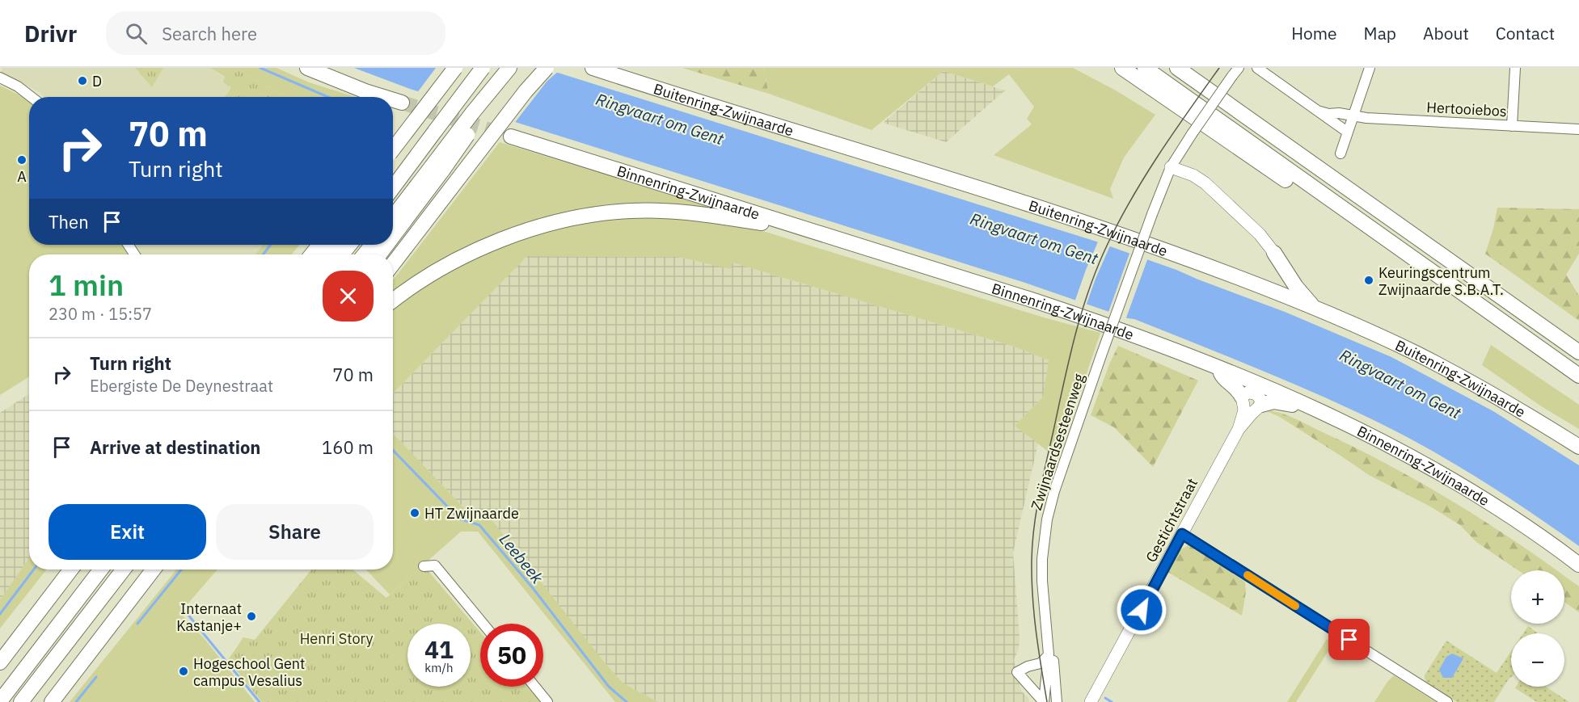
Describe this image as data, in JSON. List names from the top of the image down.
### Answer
{
  "streets": {
    "highway": ["Buitenring-Zwijnaarde", "Binnenring-Zwijnaarde"],
    "main road": ["Gestichtstraat"],
    "street": ["Hertooiebos", "Zwijnaardsesteenweg"]
  },
  "water": ["Ringvaart om Gent", "Leebeek"],
  "parks": ["Henri Story"],
  "places": [
    "D",
    "A",
    "Keuringscentrum Zwijnaarde S.B.A.T.",
    "HT Zwijnaarde",
    "Internaat Kastanje+",
    "Hogeschool Gent campus Vesalius"
  ],
  "page": {
    "header": "Drivr",
    "search": "Search here",
    "nav": [
      "Home",
      "Map",
      "About",
      "Contact"
    ],
    "turn": ["70 m", "Turn right"],
    "then": "Then",
    "heading": ["1 min", "230 m · 15:57"],
    "list": [
      {
        "name": "Turn right",
        "note": "Ebergiste De Deynestraat",
        "value": "70 m"
      },
      {
        "name": "Arrive at destination",
        "value": "160 m"
      }
    ],
    "buttons": ["Exit", "Share"],
    "map_buttons": ["+", "−"],
    "speed": "41 km/h",
    "limit": "50"
  }
}
